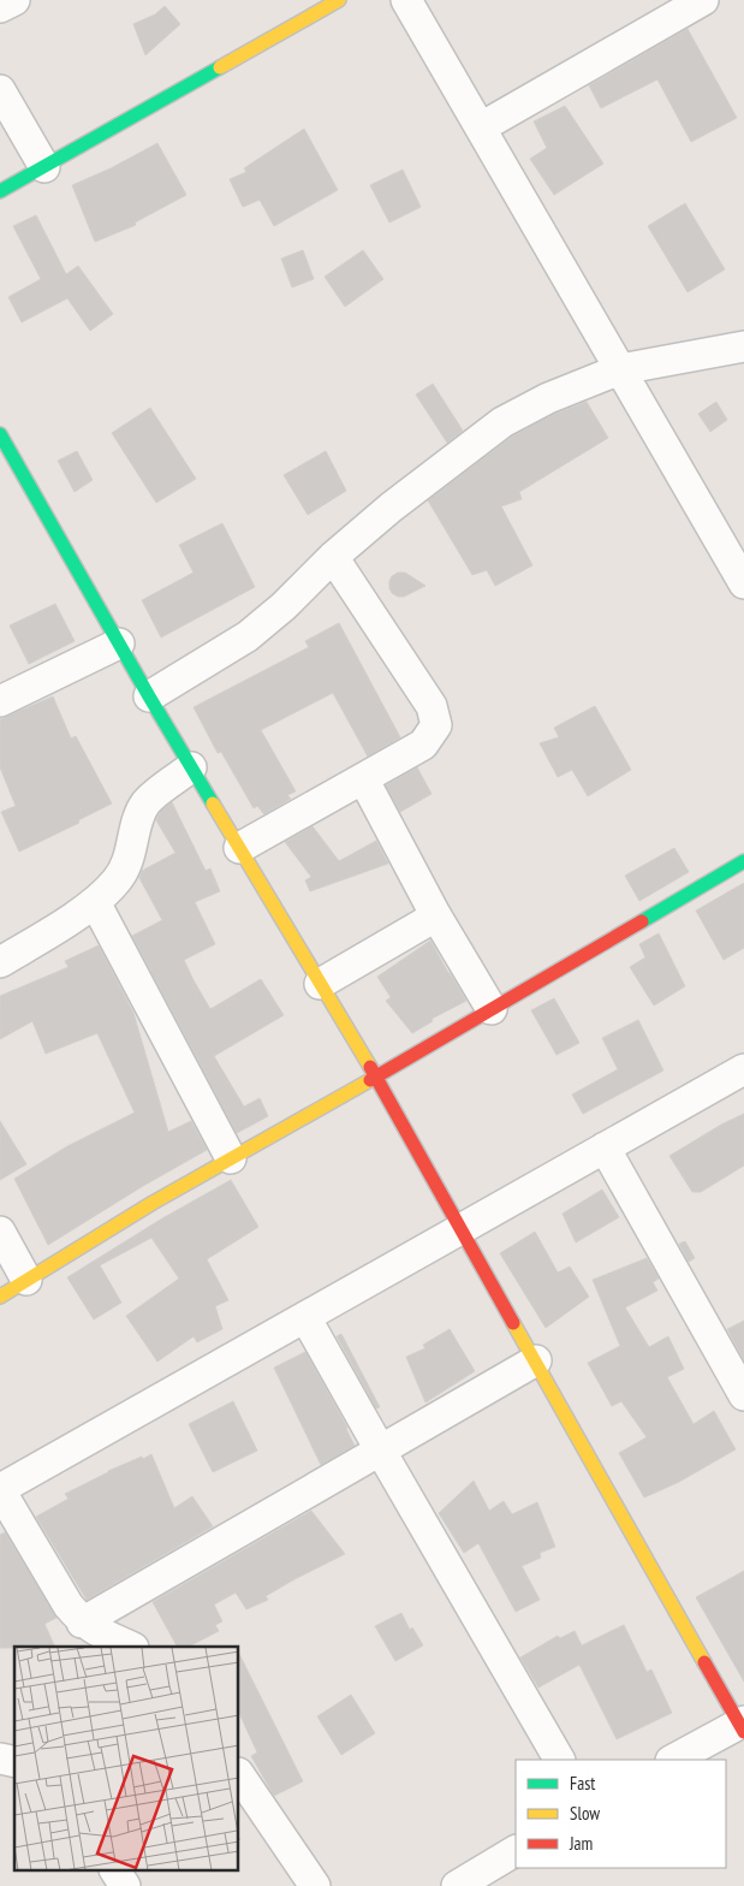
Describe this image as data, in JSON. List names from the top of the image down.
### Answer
{
  "legend": ["Fast", "Slow", "Jam"]
}
